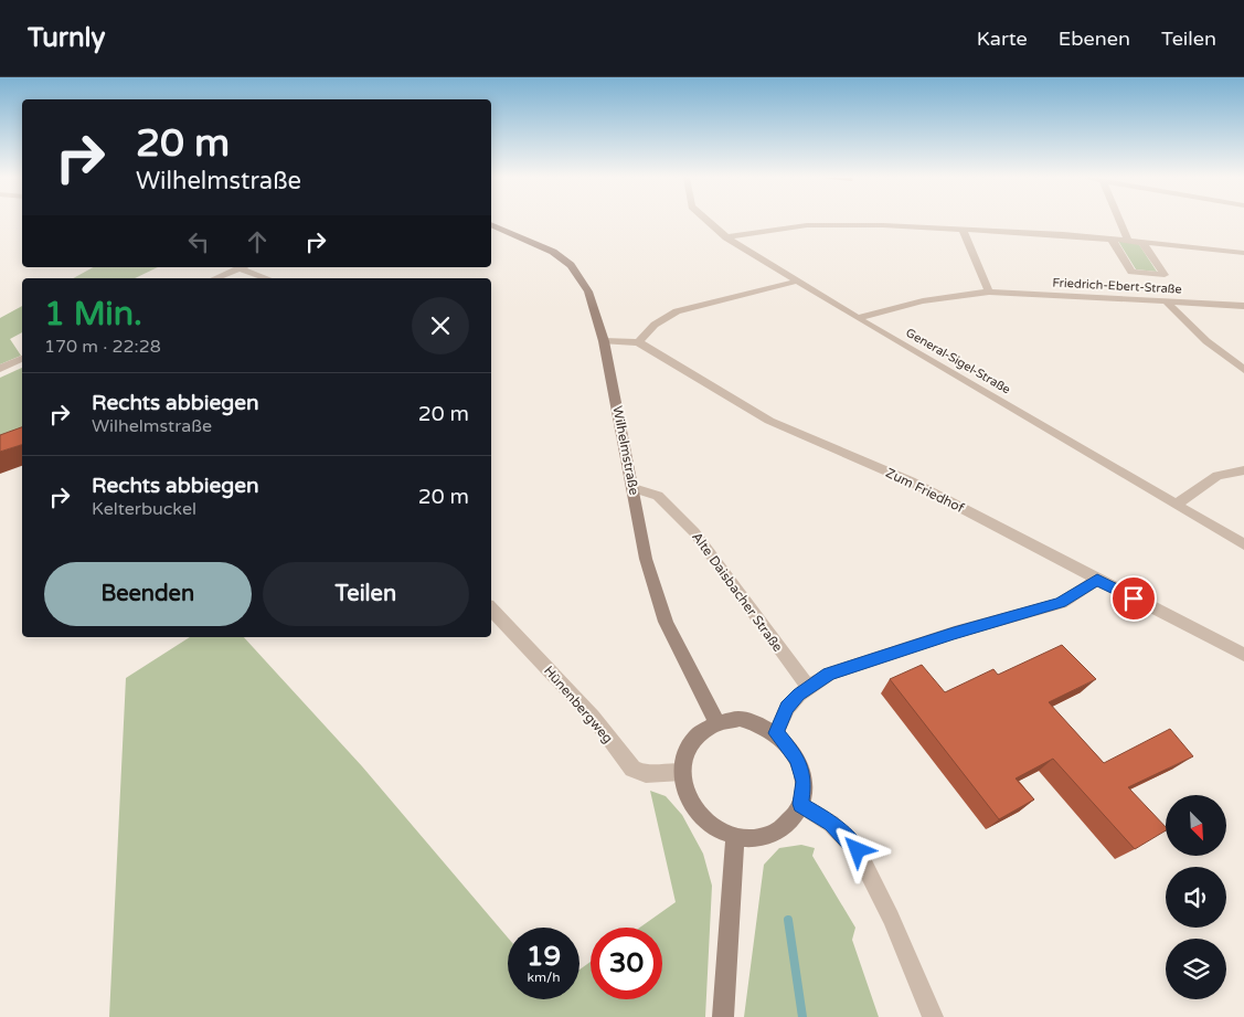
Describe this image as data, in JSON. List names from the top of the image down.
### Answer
{
  "streets": {
    "main road": ["Wilhelmstraße"],
    "street": [
      "Friedrich-Ebert-Straße",
      "General-Sigel-Straße",
      "Zum Friedhof",
      "Alte Daisbacher Straße",
      "Hünenbergweg"
    ]
  },
  "crossings": [
    ["Friedrich-Ebert-Straße", "General-Sigel-Straße"],
    ["Wilhelmstraße", "Zum Friedhof"],
    ["Wilhelmstraße", "Alte Daisbacher Straße"],
    ["Wilhelmstraße", "Hünenbergweg"]
  ],
  "north": "bottom right",
  "page": {
    "header": "Turnly",
    "nav": ["Karte", "Ebenen", "Teilen"],
    "turn": ["20 m", "Wilhelmstraße"],
    "heading": ["1 Min.", "170 m · 22:28"],
    "list": [
      {
        "name": "Rechts abbiegen",
        "note": "Wilhelmstraße",
        "value": "20 m"
      },
      {
        "name": "Rechts abbiegen",
        "note": "Kelterbuckel",
        "value": "20 m"
      }
    ],
    "buttons": ["Beenden", "Teilen"],
    "speed": "19 km/h",
    "limit": "30"
  }
}
